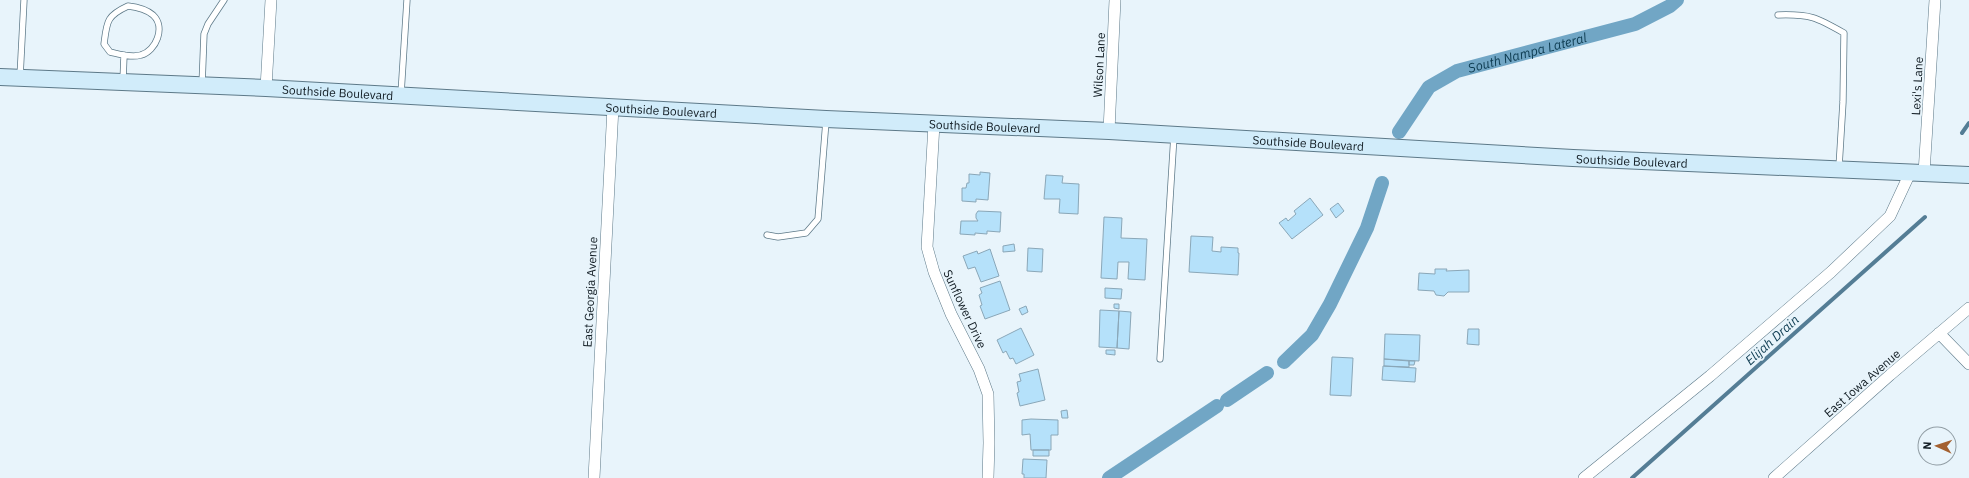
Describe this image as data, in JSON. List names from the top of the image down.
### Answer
{
  "streets": {
    "main road": ["Southside Boulevard"],
    "street": [
      "Wilson Lane",
      "Lexi's Lane",
      "East Georgia Avenue",
      "Sunflower Drive",
      "East Iowa Avenue"
    ]
  },
  "crossings": [
    ["Wilson Lane", "Southside Boulevard"],
    ["Lexi's Lane", "Southside Boulevard"],
    ["Southside Boulevard", "East Georgia Avenue"],
    ["Southside Boulevard", "Sunflower Drive"]
  ],
  "water": ["South Nampa Lateral", "Elijah Drain"],
  "north": "left"
}
